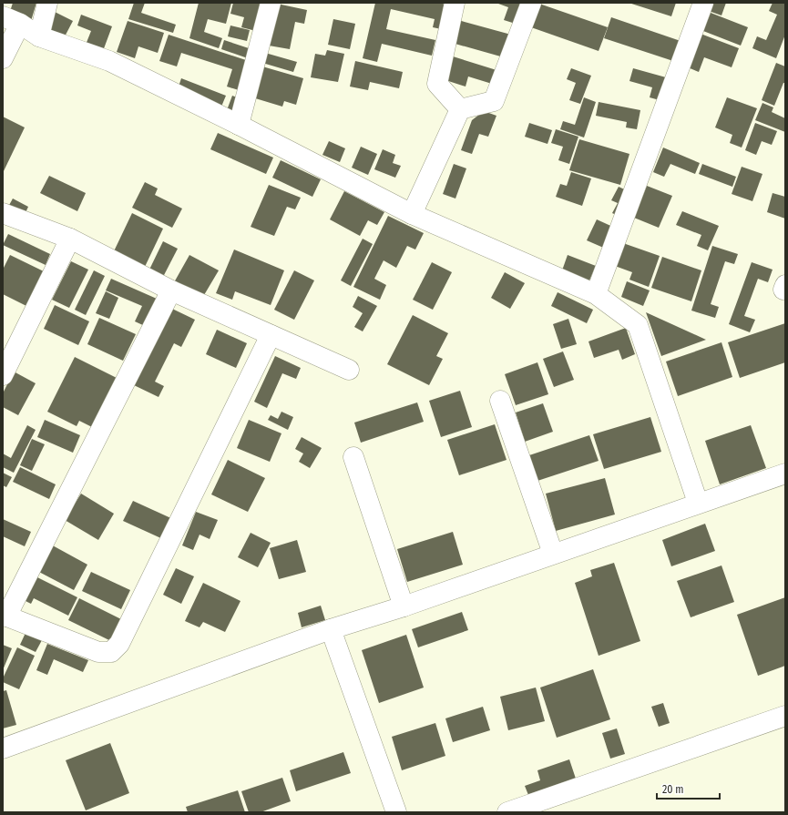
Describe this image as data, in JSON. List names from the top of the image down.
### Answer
{
  "scale_bar": "20 m"
}
